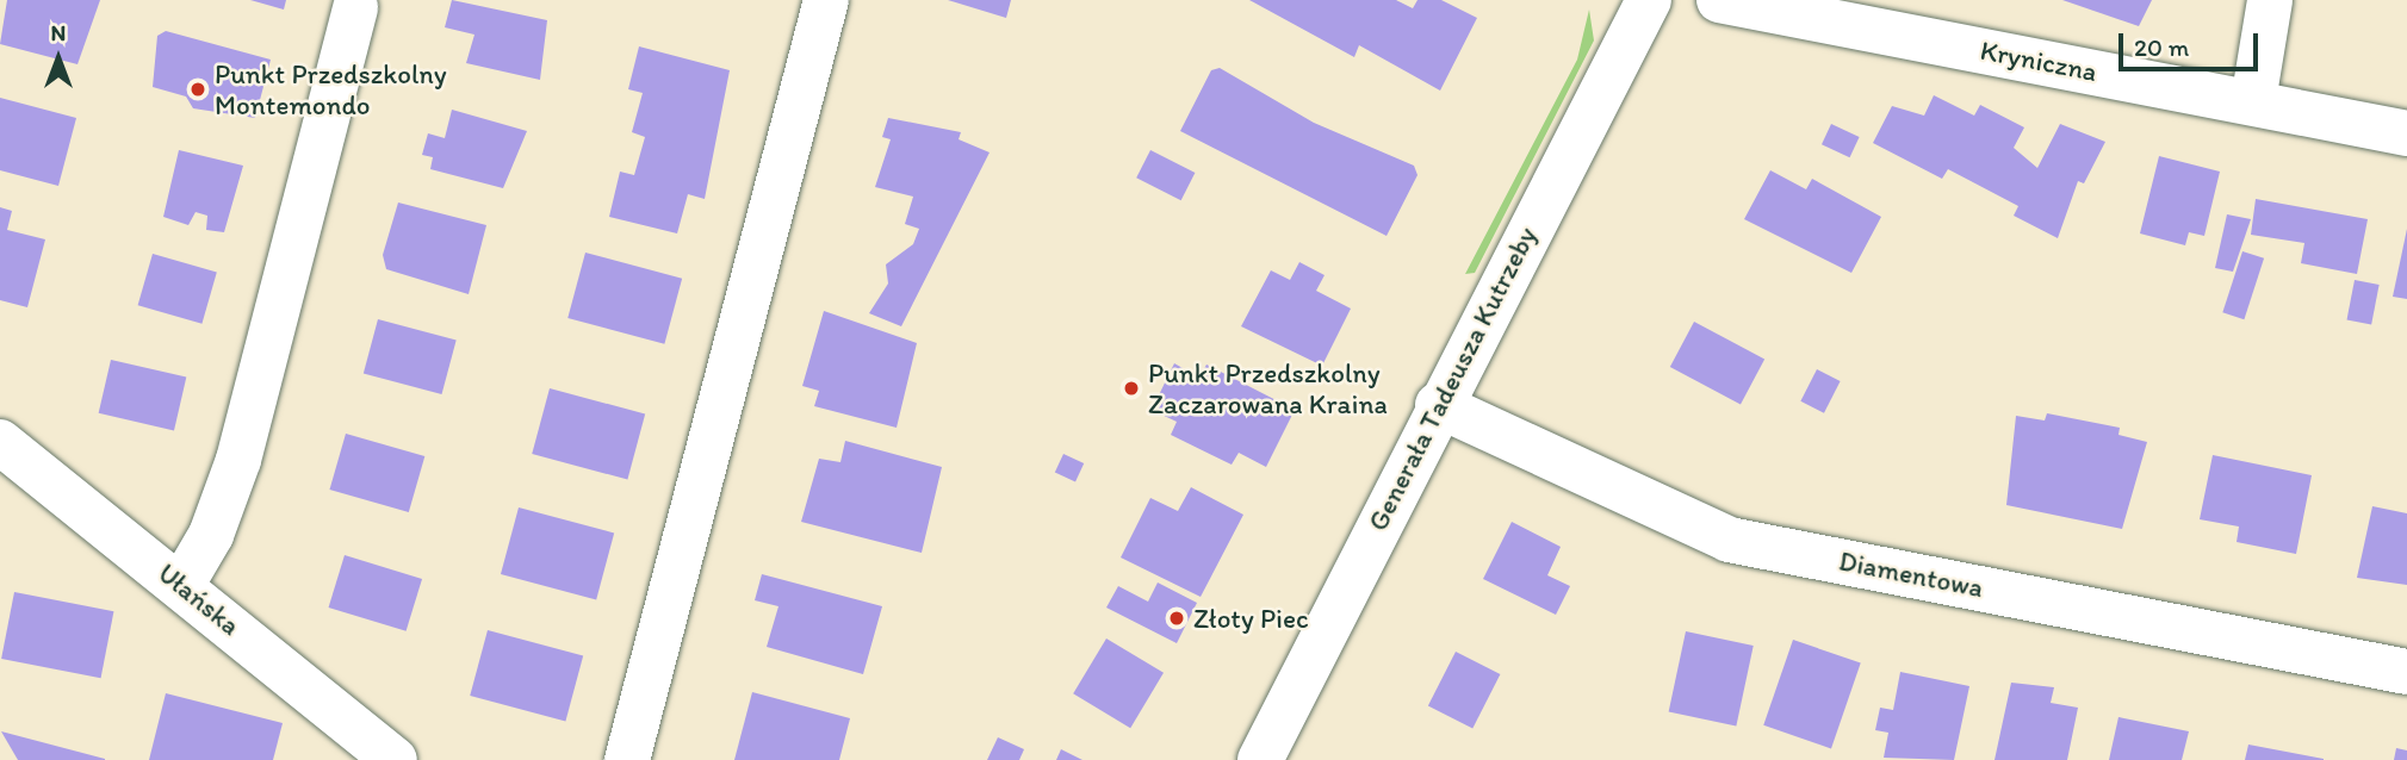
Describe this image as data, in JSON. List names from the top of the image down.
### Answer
{
  "streets": {
    "street": [
      "Kryniczna",
      "Generała Tadeusza Kutrzeby",
      "Diamentowa",
      "Ułańska"
    ]
  },
  "crossings": [
    ["Generała Tadeusza Kutrzeby", "Diamentowa"]
  ],
  "places": ["Punkt Przedszkolny Montemondo", "Punkt Przedszkolny Zaczarowana Kraina", "Złoty Piec"],
  "scale_bar": "20 m",
  "north": "top"
}
